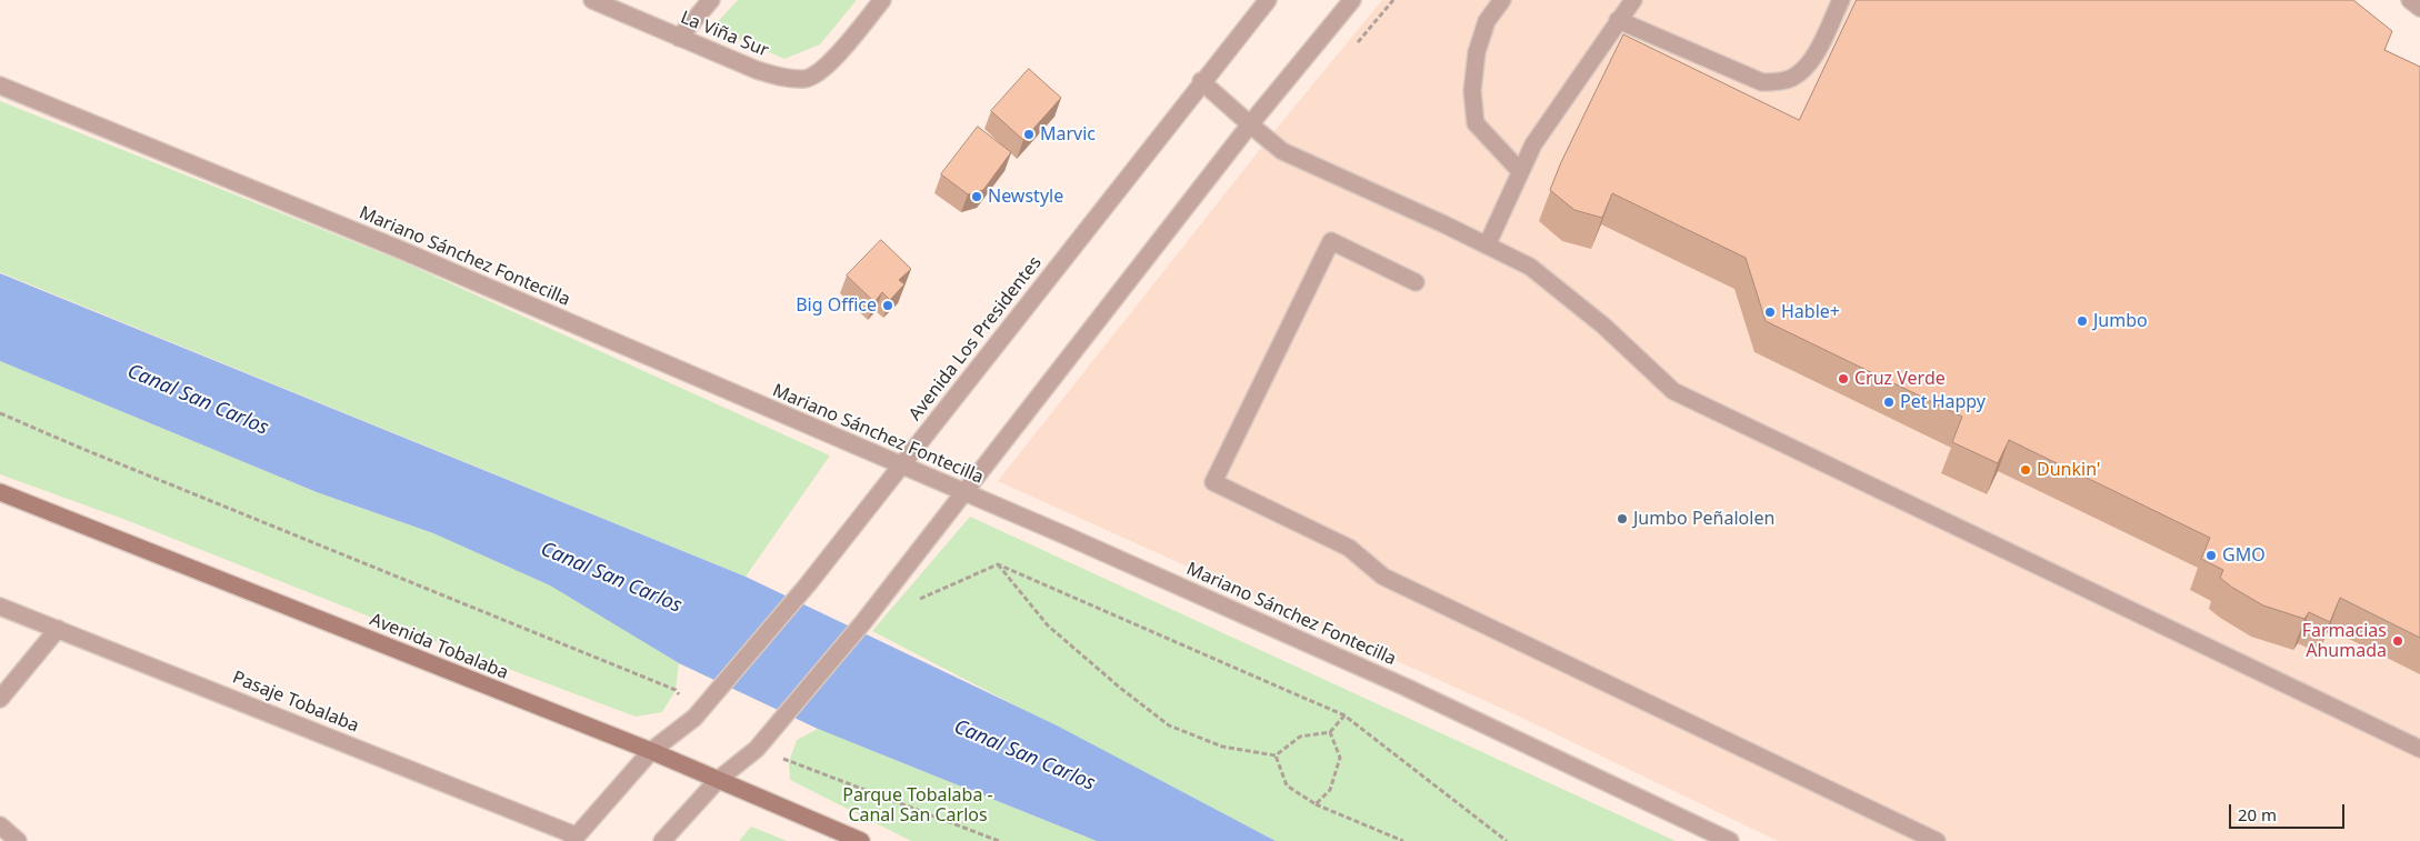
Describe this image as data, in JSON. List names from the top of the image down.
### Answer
{
  "streets": {
    "main road": ["Avenida Tobalaba"],
    "street": [
      "La Viña Sur",
      "Mariano Sánchez Fontecilla",
      "Avenida Los Presidentes",
      "Pasaje Tobalaba"
    ]
  },
  "crossings": [
    ["Mariano Sánchez Fontecilla", "Avenida Los Presidentes"],
    ["Avenida Los Presidentes", "Avenida Tobalaba"],
    ["Avenida Los Presidentes", "Pasaje Tobalaba"]
  ],
  "water": ["Canal San Carlos"],
  "parks": ["Parque Tobalaba - Canal San Carlos"],
  "places": [
    "Marvic",
    "Newstyle",
    "Big Office",
    "Hable+",
    "Jumbo",
    "Cruz Verde",
    "Pet Happy",
    "Dunkin'",
    "Jumbo Peñalolen",
    "GMO",
    "Farmacias Ahumada"
  ],
  "scale_bar": "20 m"
}
